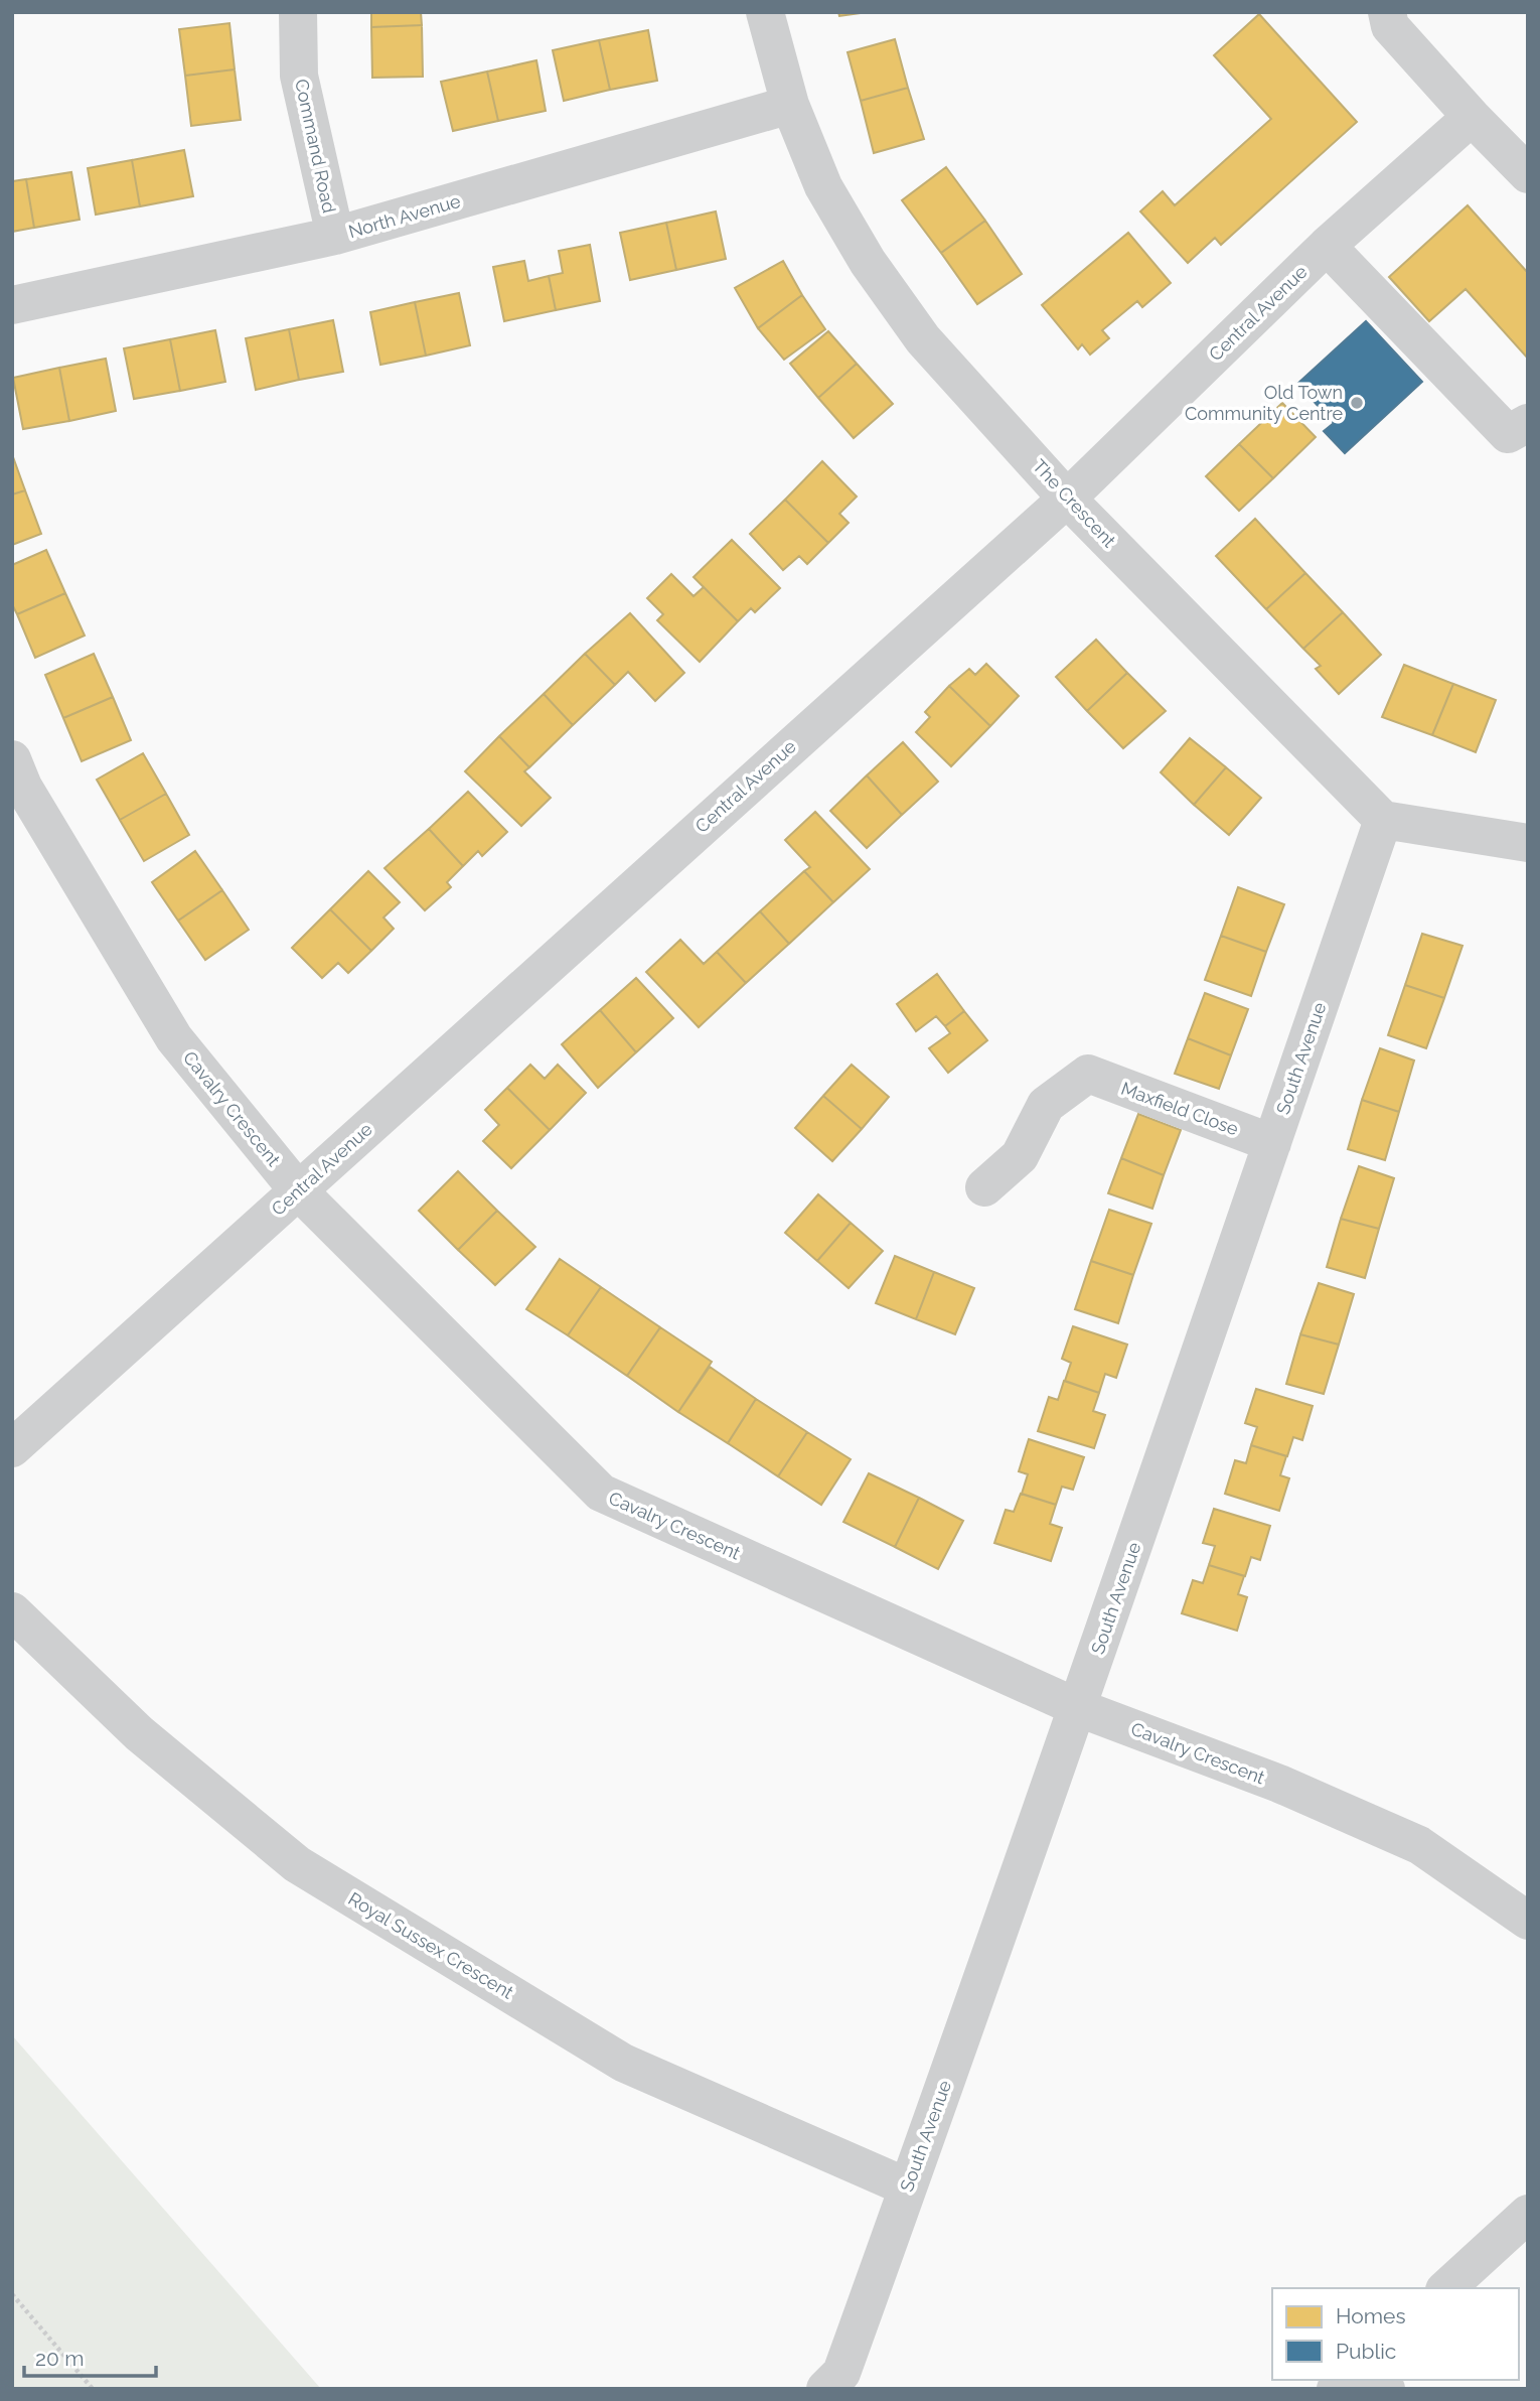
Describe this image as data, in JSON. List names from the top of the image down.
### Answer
{
  "streets": {
    "street": [
      "Command Road",
      "North Avenue",
      "Central Avenue",
      "The Crescent",
      "South Avenue",
      "Cavalry Crescent",
      "Maxfield Close",
      "Royal Sussex Crescent"
    ]
  },
  "crossings": [
    ["Command Road", "North Avenue"],
    ["North Avenue", "The Crescent"],
    ["Central Avenue", "The Crescent"],
    ["Central Avenue", "Cavalry Crescent"],
    ["The Crescent", "South Avenue"],
    ["South Avenue", "Cavalry Crescent"],
    ["South Avenue", "Maxfield Close"],
    ["South Avenue", "Royal Sussex Crescent"]
  ],
  "places": ["Old Town Community Centre"],
  "legend": ["Homes", "Public"],
  "scale_bar": "20 m"
}
